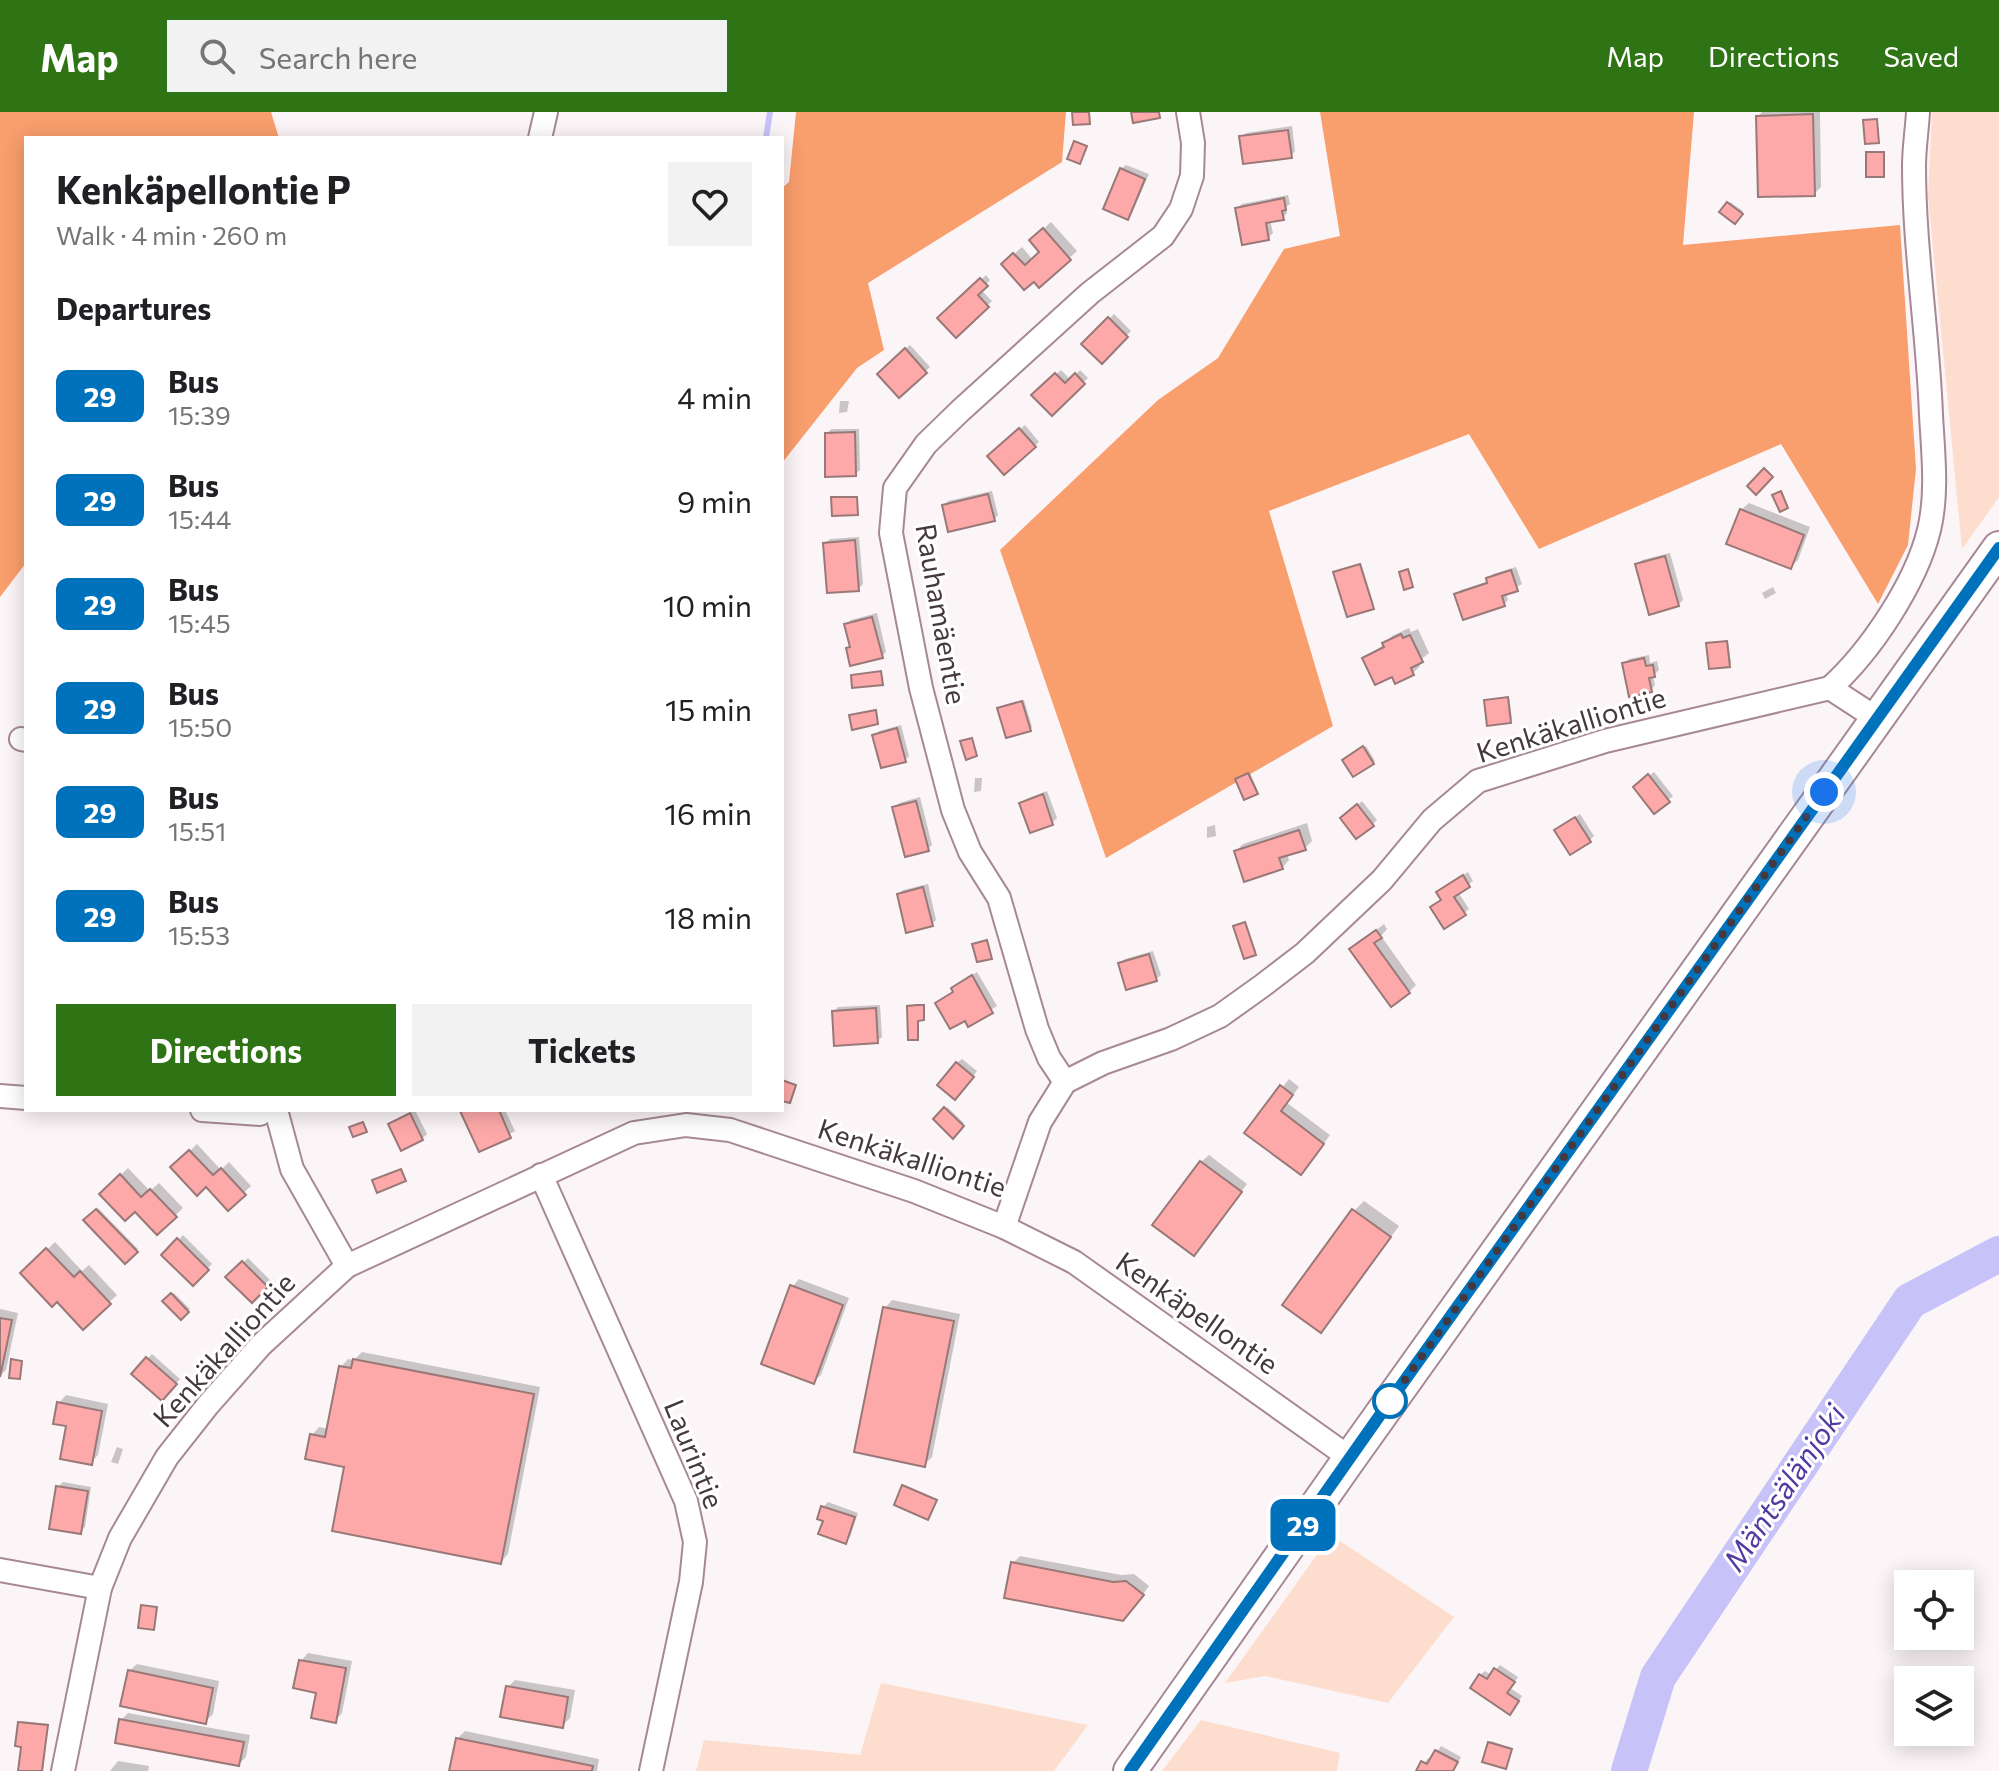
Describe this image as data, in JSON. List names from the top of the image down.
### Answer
{
  "streets": {
    "street": [
      "Rauhamäentie",
      "Kenkäkalliontie",
      "Kenkäpellontie",
      "Laurintie"
    ]
  },
  "crossings": [
    ["Rauhamäentie", "Kenkäkalliontie"],
    ["Kenkäkalliontie", "Kenkäpellontie"],
    ["Kenkäkalliontie", "Laurintie"]
  ],
  "water": ["Mäntsälänjoki"],
  "lines": ["bus line 29"],
  "page": {
    "header": "Map",
    "search": "Search here",
    "nav": ["Map", "Directions", "Saved"],
    "on_map": "29",
    "heading": [
      ["Kenkäpellontie P", "Walk · 4 min · 260 m"],
      "Departures"
    ],
    "list": [
      {
        "mark": "29",
        "name": "Bus",
        "note": "15:39",
        "value": "4 min"
      },
      {
        "mark": "29",
        "name": "Bus",
        "note": "15:44",
        "value": "9 min"
      },
      {
        "mark": "29",
        "name": "Bus",
        "note": "15:45",
        "value": "10 min"
      },
      {
        "mark": "29",
        "name": "Bus",
        "note": "15:50",
        "value": "15 min"
      },
      {
        "mark": "29",
        "name": "Bus",
        "note": "15:51",
        "value": "16 min"
      },
      {
        "mark": "29",
        "name": "Bus",
        "note": "15:53",
        "value": "18 min"
      }
    ],
    "buttons": ["Directions", "Tickets"]
  }
}
